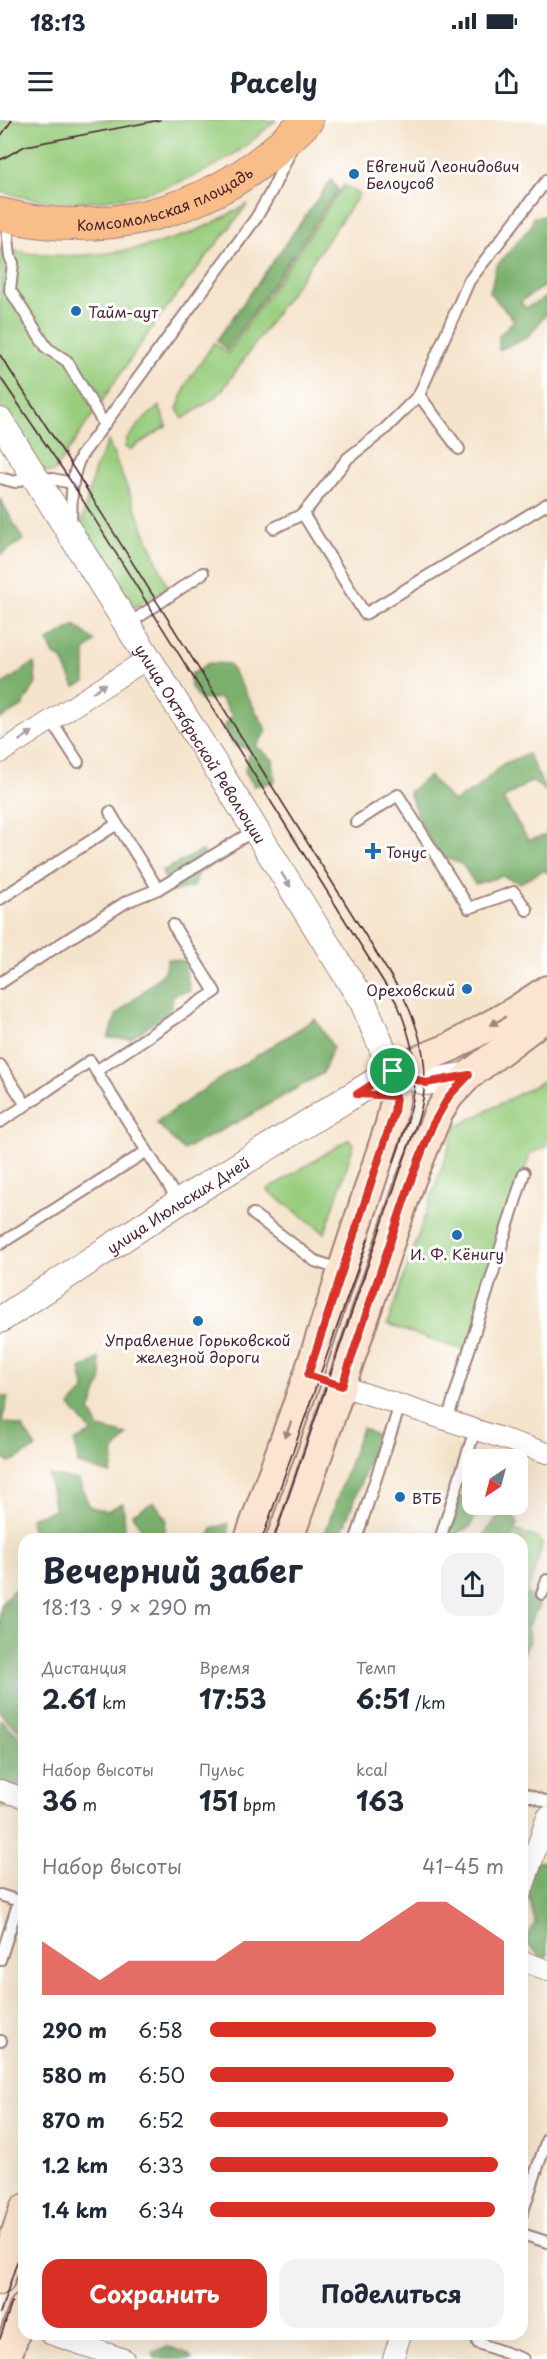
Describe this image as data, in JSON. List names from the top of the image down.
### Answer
{
  "streets": {
    "main road": ["Комсомольская площадь"],
    "street": ["улица Октябрьской Революции", "улица Июльских Дней"]
  },
  "crossings": [
    ["улица Октябрьской Революции", "улица Июльских Дней"]
  ],
  "one_way": ["улица Октябрьской Революции"],
  "places": {
    "other": [
      "Евгений Леонидович Белоусов",
      "Тайм-аут",
      "Ореховский",
      "И. Ф. Кёнигу",
      "Управление Горьковской железной дороги",
      "ВТБ"
    ],
    "health": ["Тонус"]
  },
  "north": "bottom left",
  "page": {
    "status": "18:13",
    "header": "Pacely",
    "heading": ["Вечерний забег", "18:13 · 9 × 290 m"],
    "stats": [
      ["Дистанция", "2.61 km"],
      ["Время", "17:53"],
      ["Темп", "6:51 /km"],
      ["Набор высоты", "36 m"],
      ["Пульс", "151 bpm"],
      ["kcal", "163"]
    ],
    "chart": ["Набор высоты", "41–45 m"],
    "list": [
      {
        "name": "290 m",
        "note": "6:58"
      },
      {
        "name": "580 m",
        "note": "6:50"
      },
      {
        "name": "870 m",
        "note": "6:52"
      },
      {
        "name": "1.2 km",
        "note": "6:33"
      },
      {
        "name": "1.4 km",
        "note": "6:34"
      }
    ],
    "buttons": ["Сохранить", "Поделиться"]
  }
}
